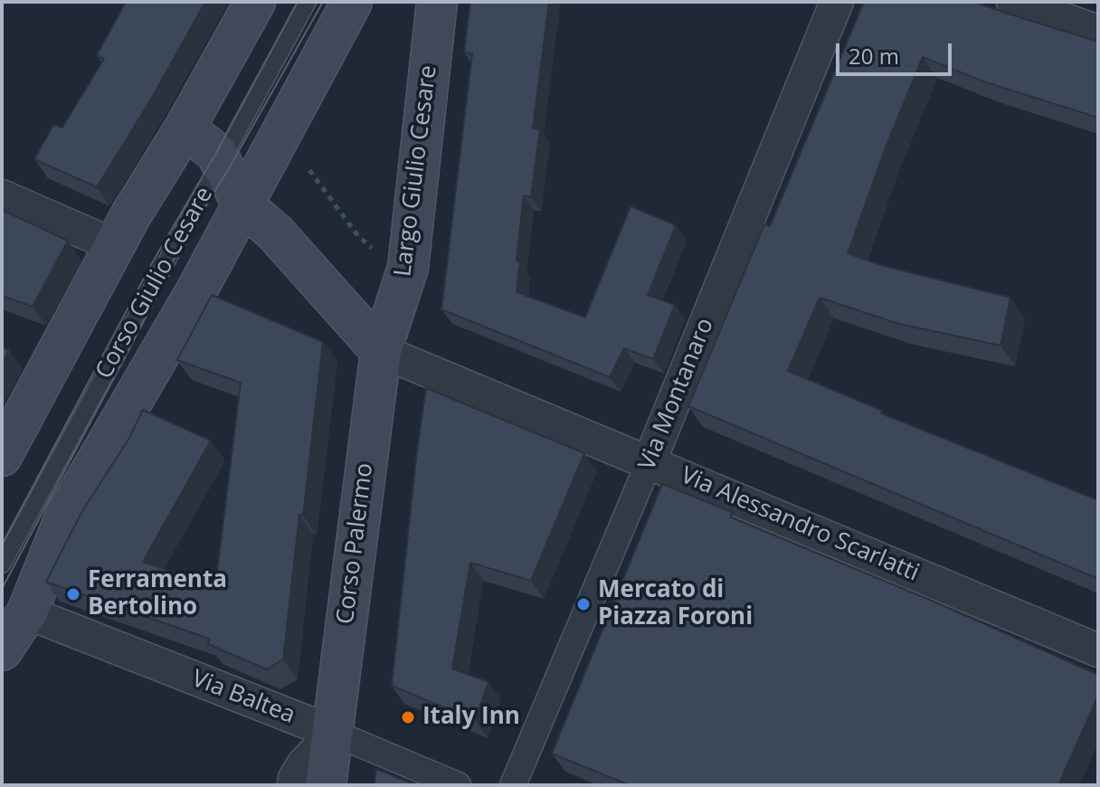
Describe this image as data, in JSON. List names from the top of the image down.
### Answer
{
  "streets": {
    "main road": ["Largo Giulio Cesare", "Corso Giulio Cesare", "Corso Palermo"],
    "street": ["Via Montanaro", "Via Alessandro Scarlatti", "Via Baltea"]
  },
  "crossings": [
    ["Largo Giulio Cesare", "Via Alessandro Scarlatti"],
    ["Largo Giulio Cesare", "Corso Palermo"],
    ["Corso Giulio Cesare", "Via Baltea"],
    ["Via Montanaro", "Via Alessandro Scarlatti"],
    ["Via Alessandro Scarlatti", "Corso Palermo"],
    ["Corso Palermo", "Via Baltea"]
  ],
  "places": ["Ferramenta Bertolino", "Mercato di Piazza Foroni", "Italy Inn"],
  "scale_bar": "20 m"
}
